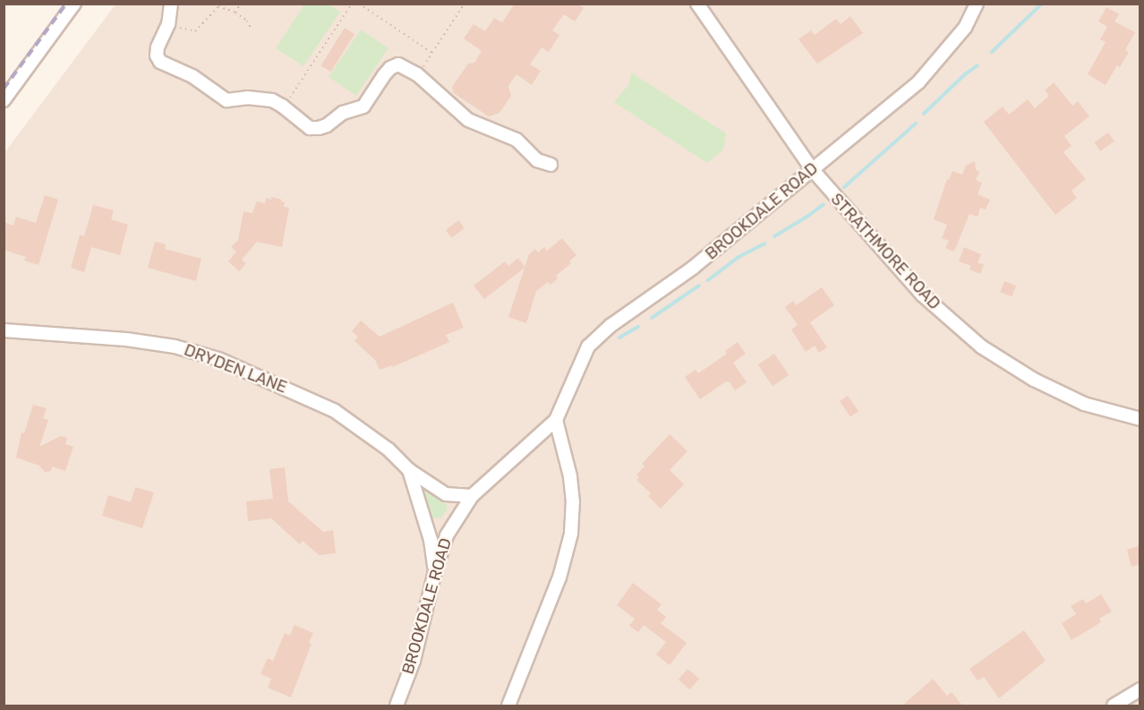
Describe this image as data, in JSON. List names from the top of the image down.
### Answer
{
  "streets": {
    "street": ["BROOKDALE ROAD", "STRATHMORE ROAD", "DRYDEN LANE"]
  },
  "crossings": [
    ["BROOKDALE ROAD", "STRATHMORE ROAD"],
    ["BROOKDALE ROAD", "DRYDEN LANE"]
  ]
}
